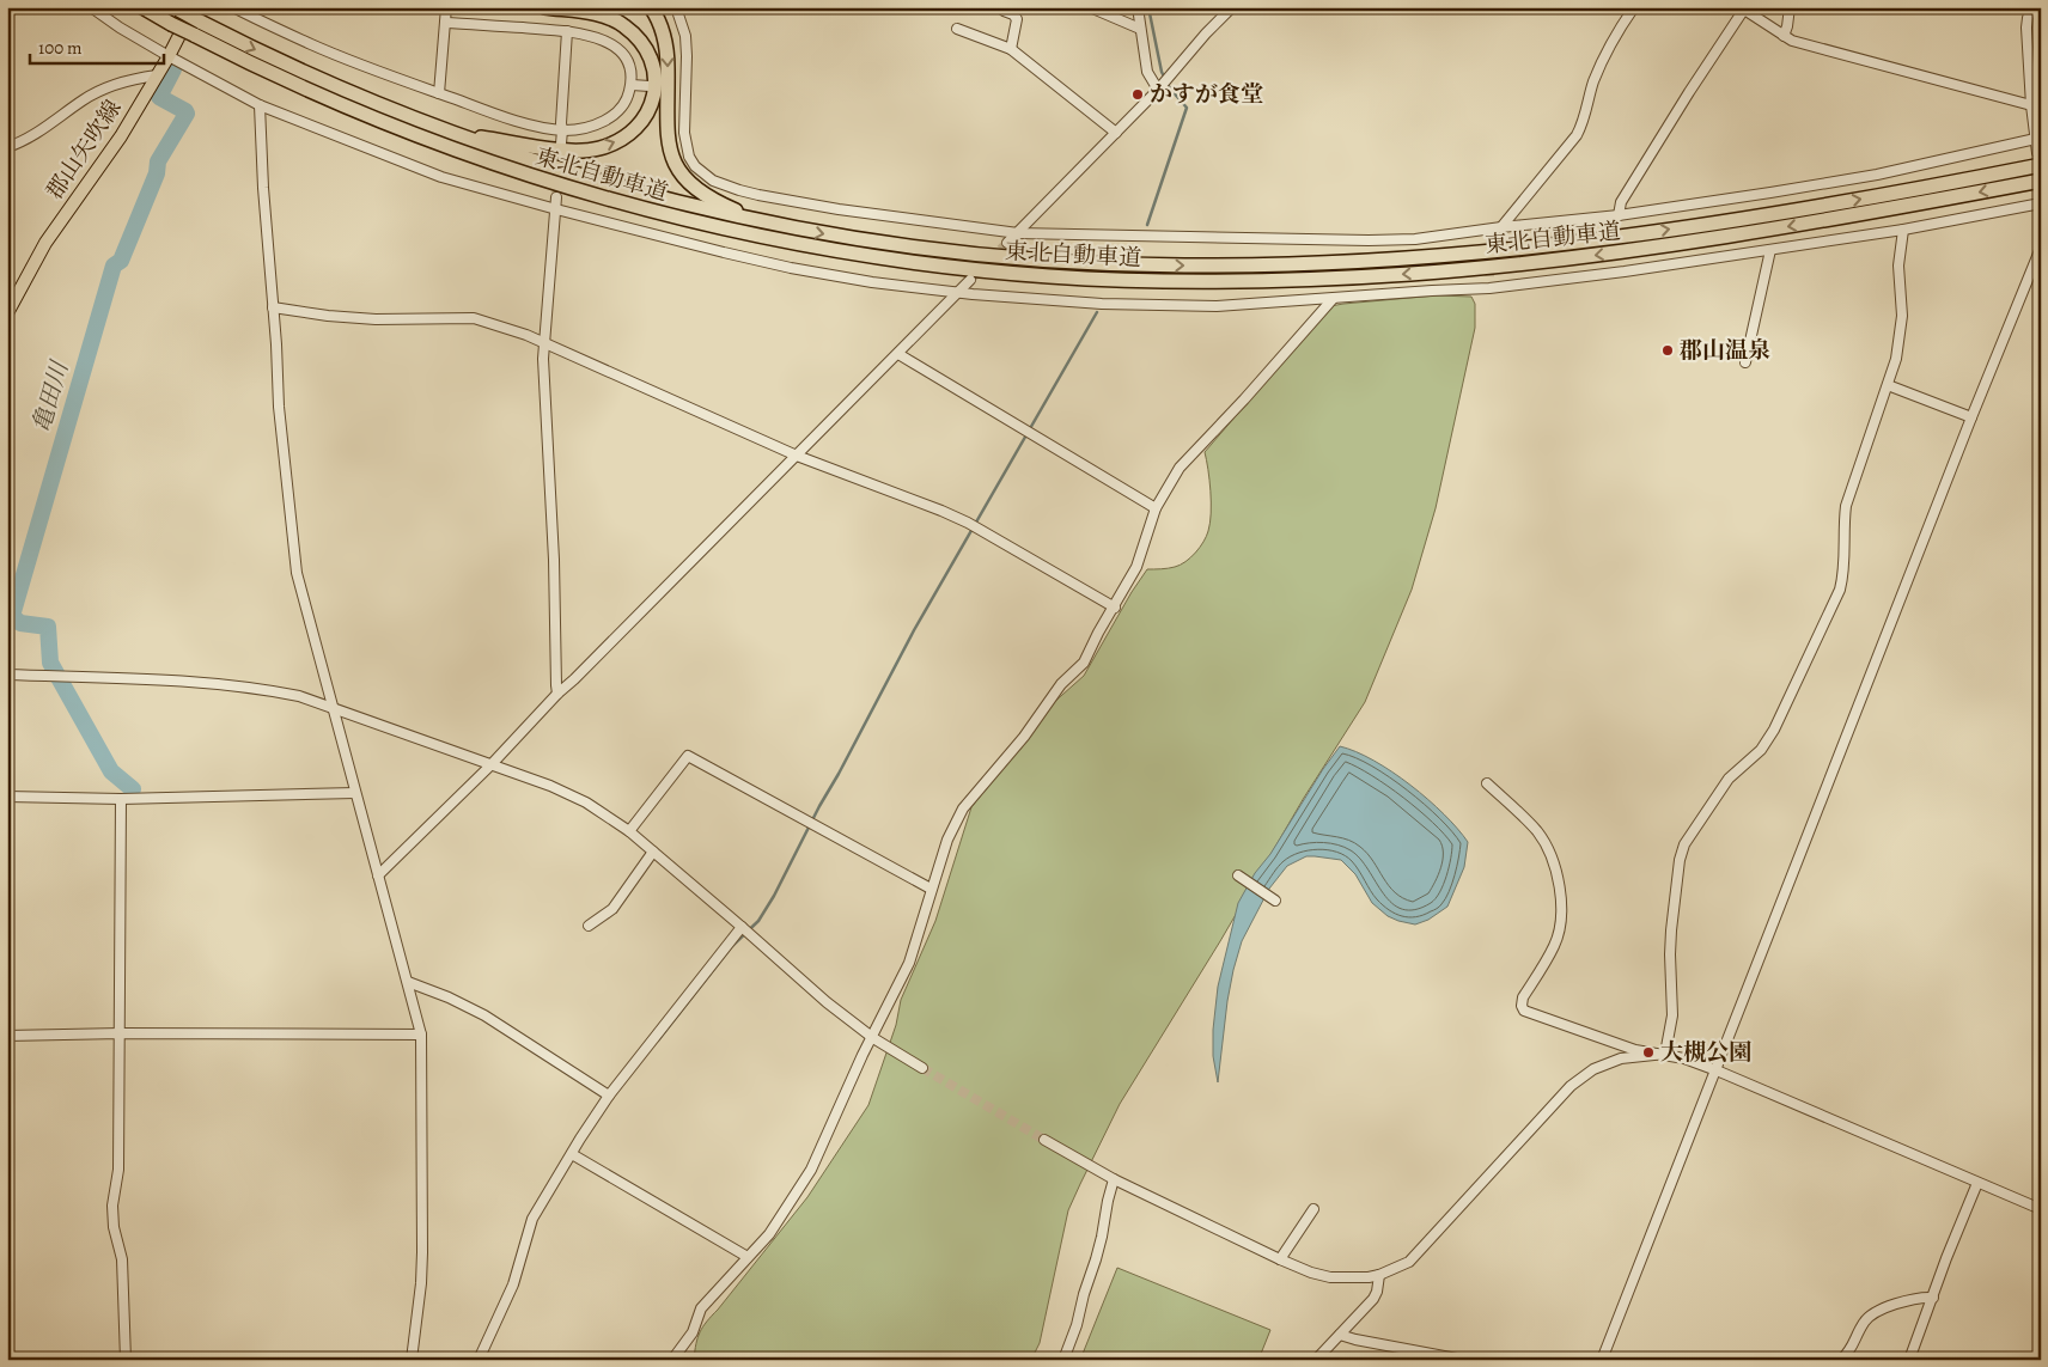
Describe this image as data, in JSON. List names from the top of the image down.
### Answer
{
  "streets": {
    "highway": ["東北自動車道"],
    "main road": ["郡山矢吹線"]
  },
  "water": ["亀田川"],
  "places": ["かすが食堂", "郡山温泉", "大槻公園"],
  "scale_bar": "100 m"
}
